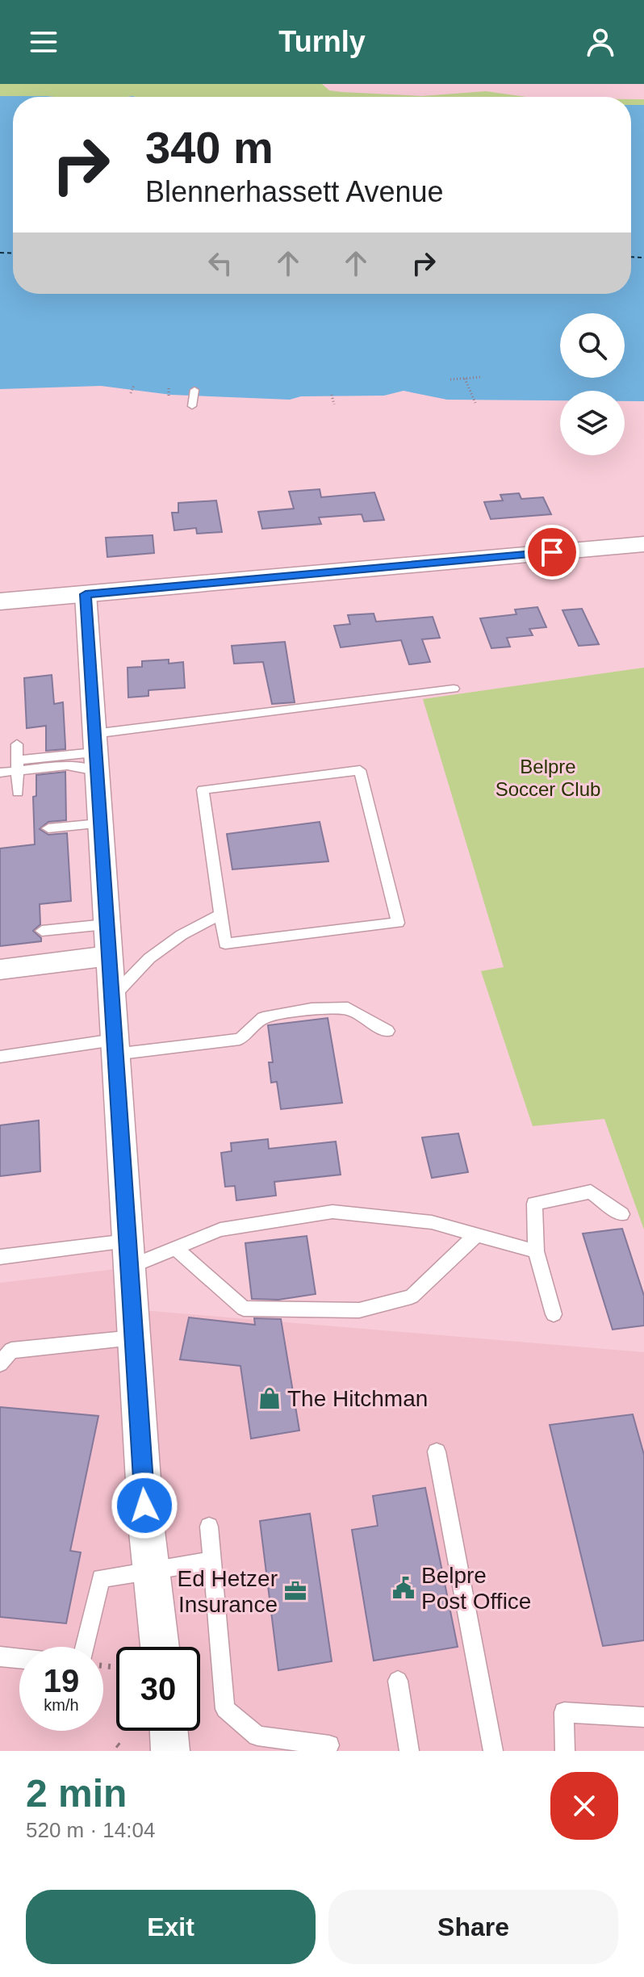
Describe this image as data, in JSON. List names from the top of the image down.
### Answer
{
  "parks": ["Belpre Soccer Club"],
  "places": {
    "shop": ["The Hitchman"],
    "public building": ["Belpre Post Office"],
    "office": ["Ed Hetzer Insurance"]
  },
  "page": {
    "header": "Turnly",
    "turn": ["340 m", "Blennerhassett Avenue"],
    "speed": "19 km/h",
    "limit": "30",
    "heading": ["2 min", "520 m · 14:04"],
    "buttons": ["Exit", "Share"]
  }
}
